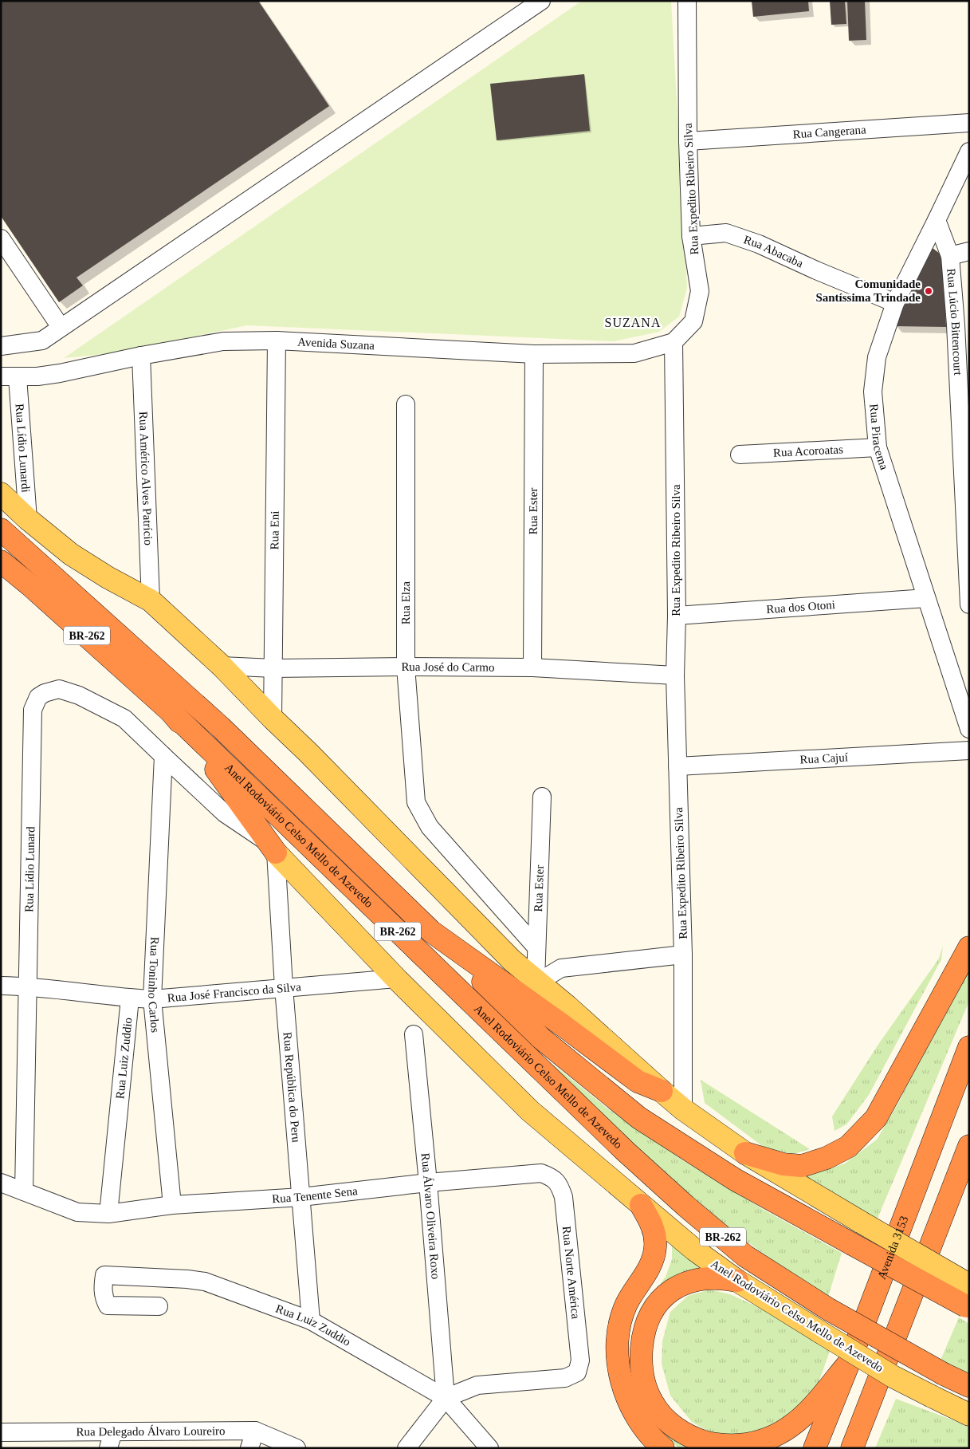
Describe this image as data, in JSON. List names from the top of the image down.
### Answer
{
  "streets": {
    "highway": ["BR-262", "Anel Rodoviário Celso Mello de Azevedo", "Avenida 3153"],
    "street": [
      "Rua Cangerana",
      "Rua Expedito Ribeiro Silva",
      "Rua Abacaba",
      "Rua Lúcio Bittencourt",
      "Avenida Suzana",
      "Rua Piracema",
      "Rua Lídio Lunardi",
      "Rua Acoroatas",
      "Rua Américo Alves Patrício",
      "Rua Ester",
      "Rua Eni",
      "Rua Elza",
      "Rua dos Otoni",
      "Rua José do Carmo",
      "Rua Cajuí",
      "Rua Lídio Lunard",
      "Rua Toninho Carlos",
      "Rua José Francisco da Silva",
      "Rua Luiz Zuddio",
      "Rua República do Peru",
      "Rua Tenente Sena",
      "Rua Álvaro Oliveira Roxo",
      "Rua Norte América",
      "Rua Delegado Álvaro Loureiro"
    ]
  },
  "crossings": [
    ["Rua Cangerana", "Rua Expedito Ribeiro Silva"],
    ["Rua Expedito Ribeiro Silva", "Rua Abacaba"],
    ["Rua Expedito Ribeiro Silva", "Avenida Suzana"],
    ["Rua Expedito Ribeiro Silva", "Rua dos Otoni"],
    ["Rua Expedito Ribeiro Silva", "Rua José do Carmo"],
    ["Rua Expedito Ribeiro Silva", "Rua Cajuí"],
    ["Rua Abacaba", "Rua Piracema"],
    ["Rua Lúcio Bittencourt", "Rua Piracema"],
    ["Avenida Suzana", "Rua Lídio Lunardi"],
    ["Avenida Suzana", "Rua Américo Alves Patrício"],
    ["Avenida Suzana", "Rua Ester"],
    ["Avenida Suzana", "Rua Eni"],
    ["Rua Piracema", "Rua Acoroatas"],
    ["Rua Piracema", "Rua dos Otoni"],
    ["Rua Ester", "Rua Elza"],
    ["Rua Ester", "Rua José do Carmo"],
    ["Rua Eni", "Rua José do Carmo"],
    ["Rua Elza", "Rua José do Carmo"],
    ["BR-262", "Anel Rodoviário Celso Mello de Azevedo"],
    ["Anel Rodoviário Celso Mello de Azevedo", "Rua Lídio Lunard"],
    ["Anel Rodoviário Celso Mello de Azevedo", "Rua José Francisco da Silva"],
    ["Anel Rodoviário Celso Mello de Azevedo", "Rua República do Peru"],
    ["Rua Lídio Lunard", "Rua Toninho Carlos"],
    ["Rua Lídio Lunard", "Rua José Francisco da Silva"],
    ["Rua Lídio Lunard", "Rua República do Peru"],
    ["Rua Lídio Lunard", "Rua Tenente Sena"],
    ["Rua Toninho Carlos", "Rua José Francisco da Silva"],
    ["Rua Toninho Carlos", "Rua Tenente Sena"],
    ["Rua José Francisco da Silva", "Rua Luiz Zuddio"],
    ["Rua José Francisco da Silva", "Rua República do Peru"],
    ["Rua Luiz Zuddio", "Rua República do Peru"],
    ["Rua Luiz Zuddio", "Rua Tenente Sena"],
    ["Rua Luiz Zuddio", "Rua Álvaro Oliveira Roxo"],
    ["Rua Luiz Zuddio", "Rua Norte América"],
    ["Rua República do Peru", "Rua Tenente Sena"],
    ["Rua Tenente Sena", "Rua Álvaro Oliveira Roxo"],
    ["Rua Tenente Sena", "Rua Norte América"],
    ["Rua Álvaro Oliveira Roxo", "Rua Norte América"]
  ],
  "districts": ["SUZANA"],
  "places": ["Comunidade Santíssima Trindade"]
}
